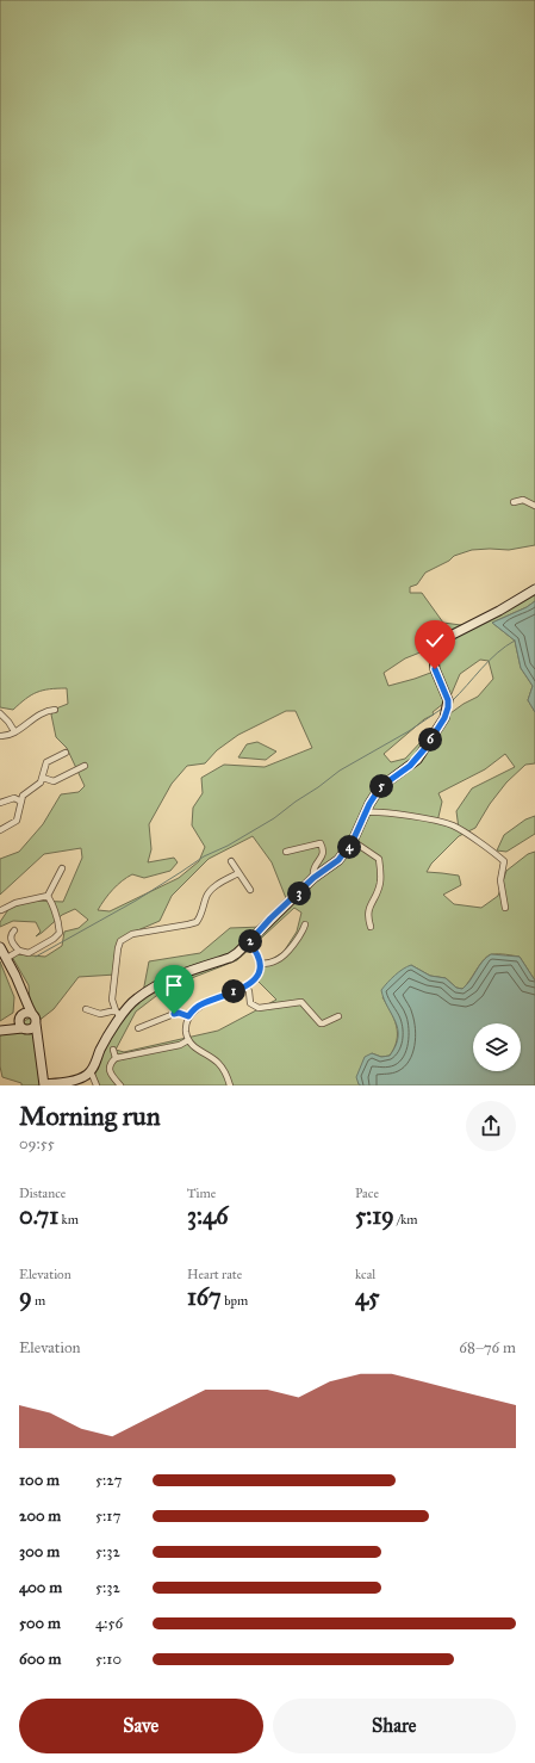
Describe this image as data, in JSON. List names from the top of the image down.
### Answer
{
  "page": {
    "pins": [
      "6",
      "5",
      "4",
      "3",
      "2",
      "1"
    ],
    "heading": ["Morning run", "09:55"],
    "stats": [
      ["Distance", "0.71 km"],
      ["Time", "3:46"],
      ["Pace", "5:19 /km"],
      ["Elevation", "9 m"],
      ["Heart rate", "167 bpm"],
      ["kcal", "45"]
    ],
    "chart": ["Elevation", "68–76 m"],
    "list": [
      {
        "name": "100 m",
        "note": "5:27"
      },
      {
        "name": "200 m",
        "note": "5:17"
      },
      {
        "name": "300 m",
        "note": "5:32"
      },
      {
        "name": "400 m",
        "note": "5:32"
      },
      {
        "name": "500 m",
        "note": "4:56"
      },
      {
        "name": "600 m",
        "note": "5:10"
      }
    ],
    "buttons": ["Save", "Share"]
  }
}
